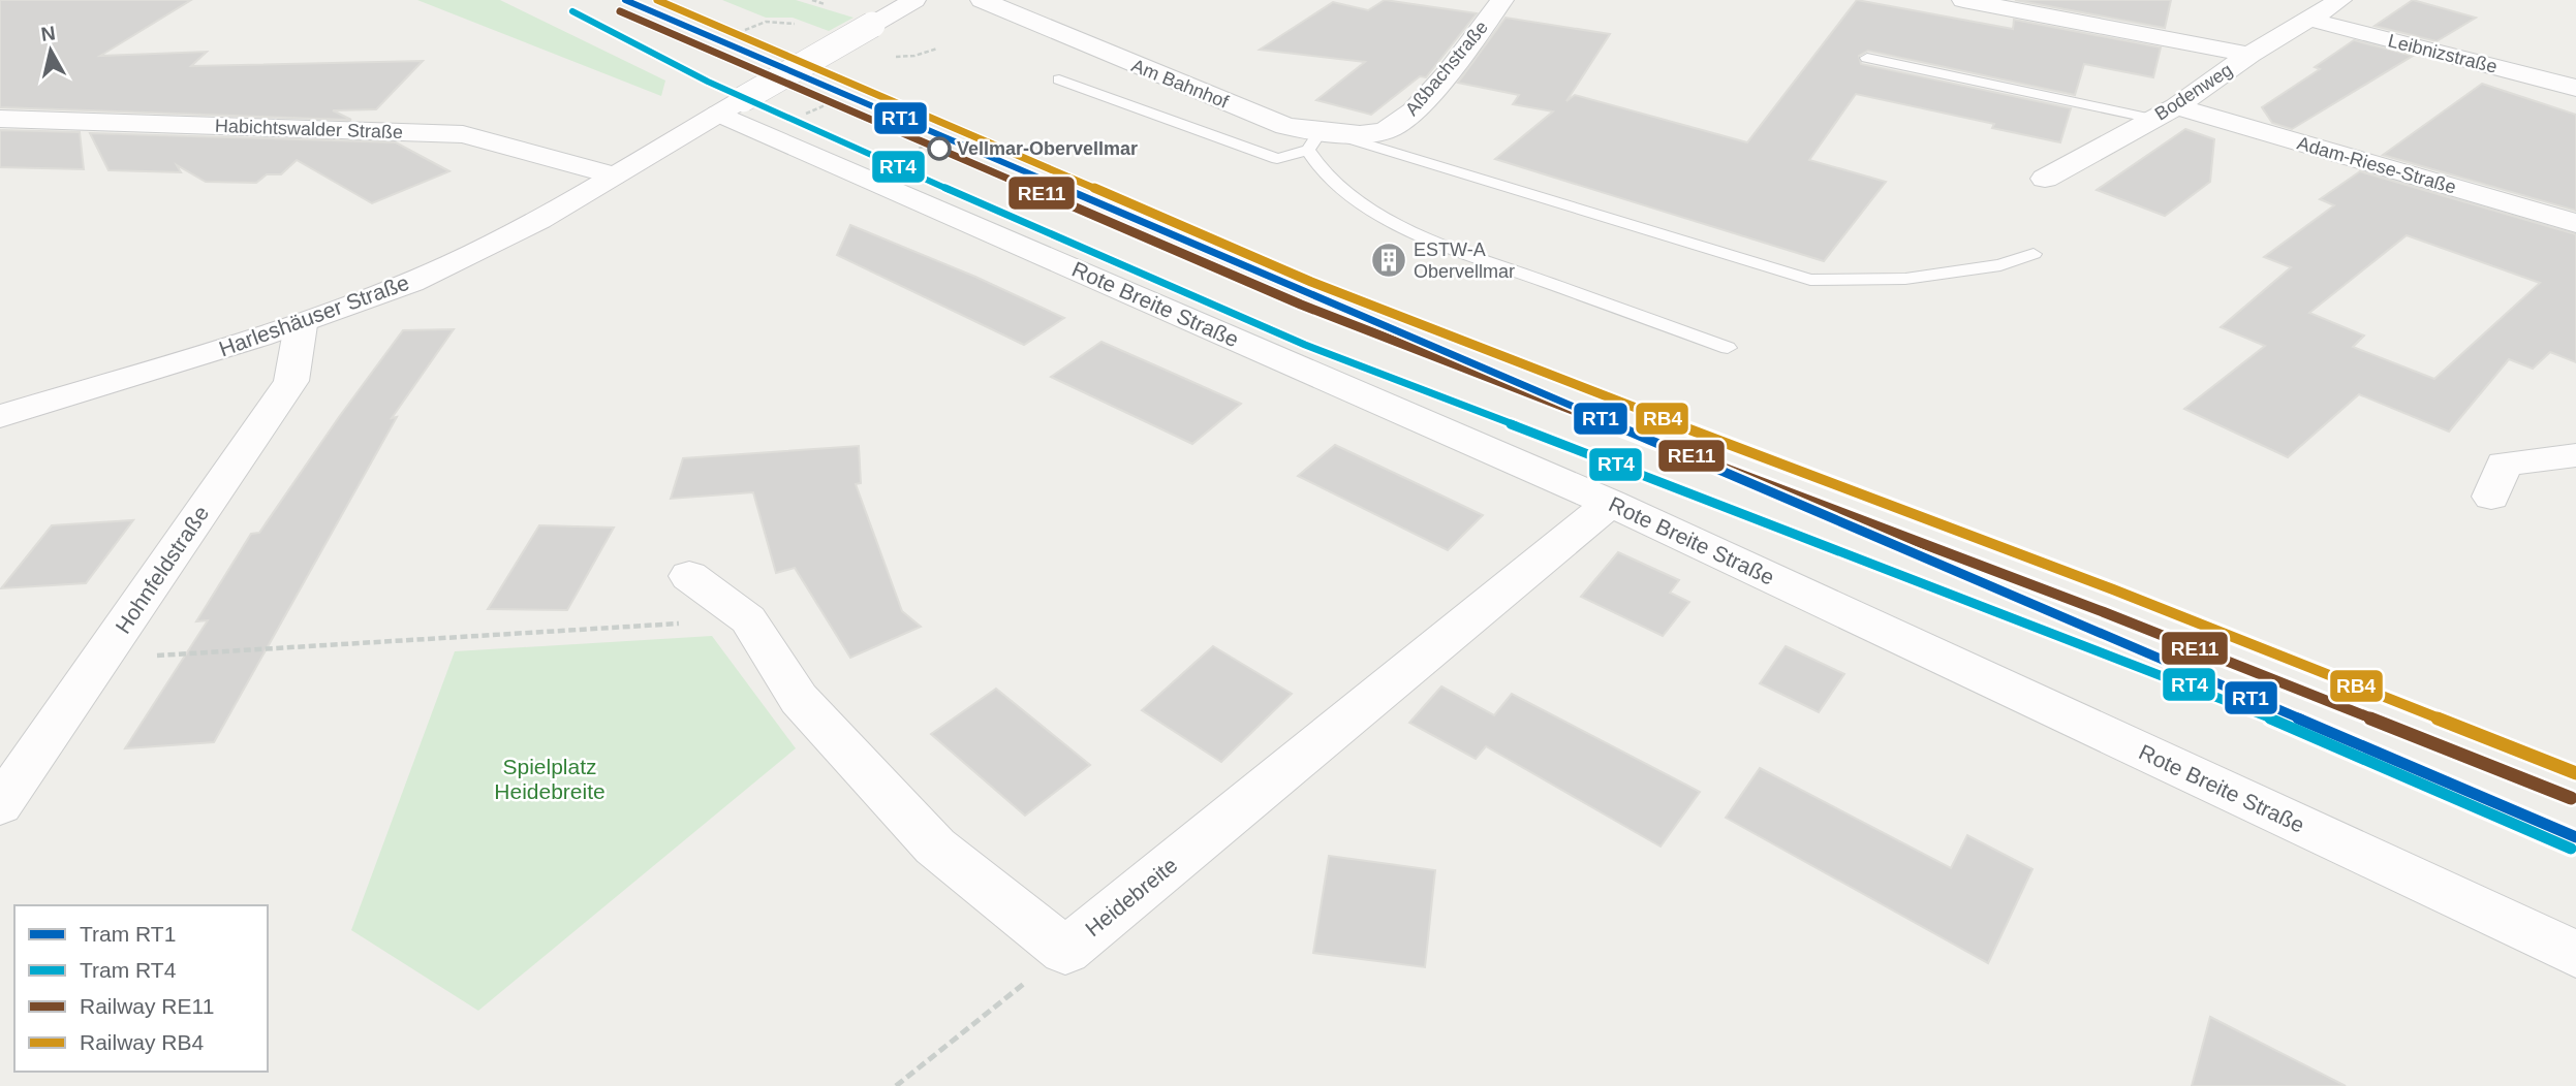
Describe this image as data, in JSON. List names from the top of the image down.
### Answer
{
  "streets": {
    "street": [
      "Leibnizstraße",
      "Aßbachstraße",
      "Am Bahnhof",
      "Bodenweg",
      "Habichtswalder Straße",
      "Adam-Riese-Straße",
      "Rote Breite Straße",
      "Harleshäuser Straße",
      "Hohnfeldstraße",
      "Heidebreite"
    ]
  },
  "crossings": [
    ["Leibnizstraße", "Bodenweg"],
    ["Aßbachstraße", "Am Bahnhof"],
    ["Bodenweg", "Adam-Riese-Straße"],
    ["Habichtswalder Straße", "Harleshäuser Straße"],
    ["Rote Breite Straße", "Harleshäuser Straße"],
    ["Rote Breite Straße", "Heidebreite"],
    ["Harleshäuser Straße", "Hohnfeldstraße"]
  ],
  "parks": ["Spielplatz Heidebreite"],
  "places": {
    "other": ["Vellmar-Obervellmar"],
    "building": ["ESTW-A Obervellmar"]
  },
  "lines": [
    "tram line RT1",
    "rail line RB4",
    "tram line RT4",
    "rail line RE11"
  ],
  "legend": [
    "Tram RT1",
    "Tram RT4",
    "Railway RE11",
    "Railway RB4"
  ],
  "north": "top"
}
